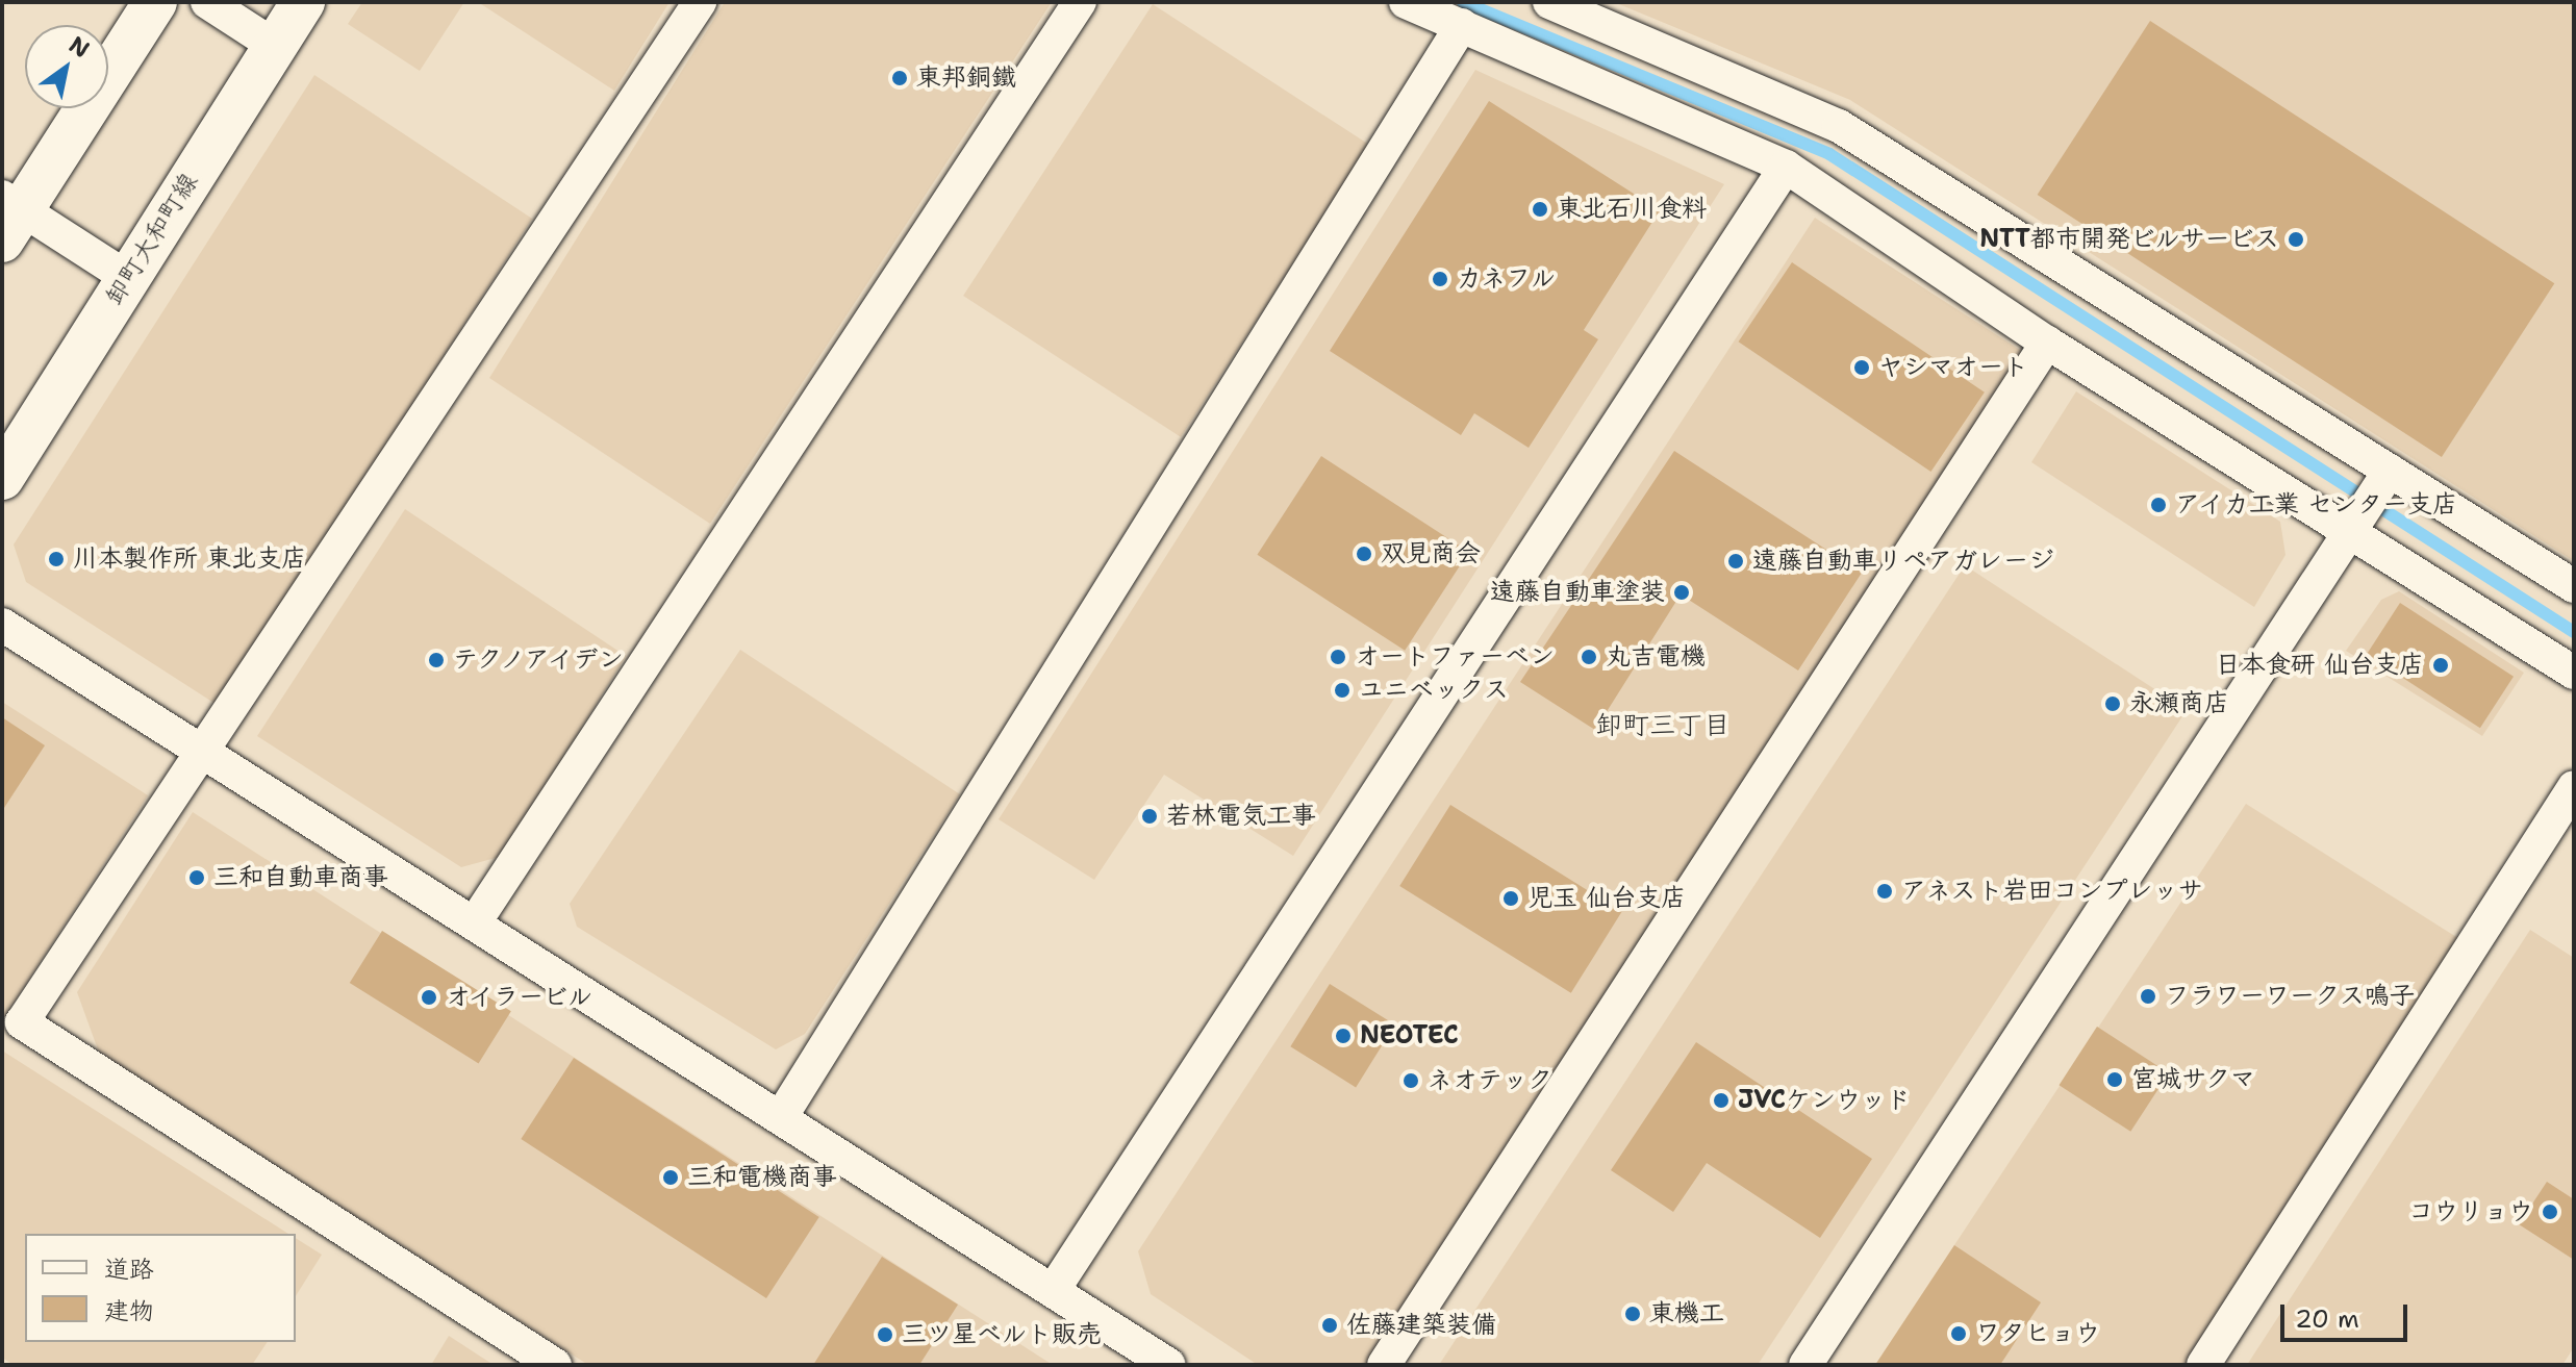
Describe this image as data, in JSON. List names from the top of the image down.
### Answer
{
  "streets": {
    "street": ["卸町大和町線"]
  },
  "districts": ["卸町三丁目"],
  "places": [
    "東邦銅鐵",
    "東北石川食料",
    "NTT都市開発ビルサービス",
    "カネフル",
    "ヤシマオート",
    "アイカ工業 センター支店",
    "双見商会",
    "川本製作所 東北支店",
    "遠藤自動車リペアガレージ",
    "遠藤自動車塗装",
    "オートファーベン",
    "丸吉電機",
    "テクノアイデン",
    "日本食研 仙台支店",
    "ユニベックス",
    "永瀬商店",
    "若林電気工事",
    "三和自動車商事",
    "アネスト岩田コンプレッサ",
    "児玉 仙台支店",
    "フラワーワークス鳴子",
    "オイラービル",
    "NEOTEC",
    "宮城サクマ",
    "ネオテック",
    "JVCケンウッド",
    "三和電機商事",
    "コウリョウ",
    "東機工",
    "佐藤建築装備",
    "ワタヒョウ",
    "三ツ星ベルト販売"
  ],
  "legend": ["道路", "建物"],
  "scale_bar": "20 m",
  "north": "top right"
}
